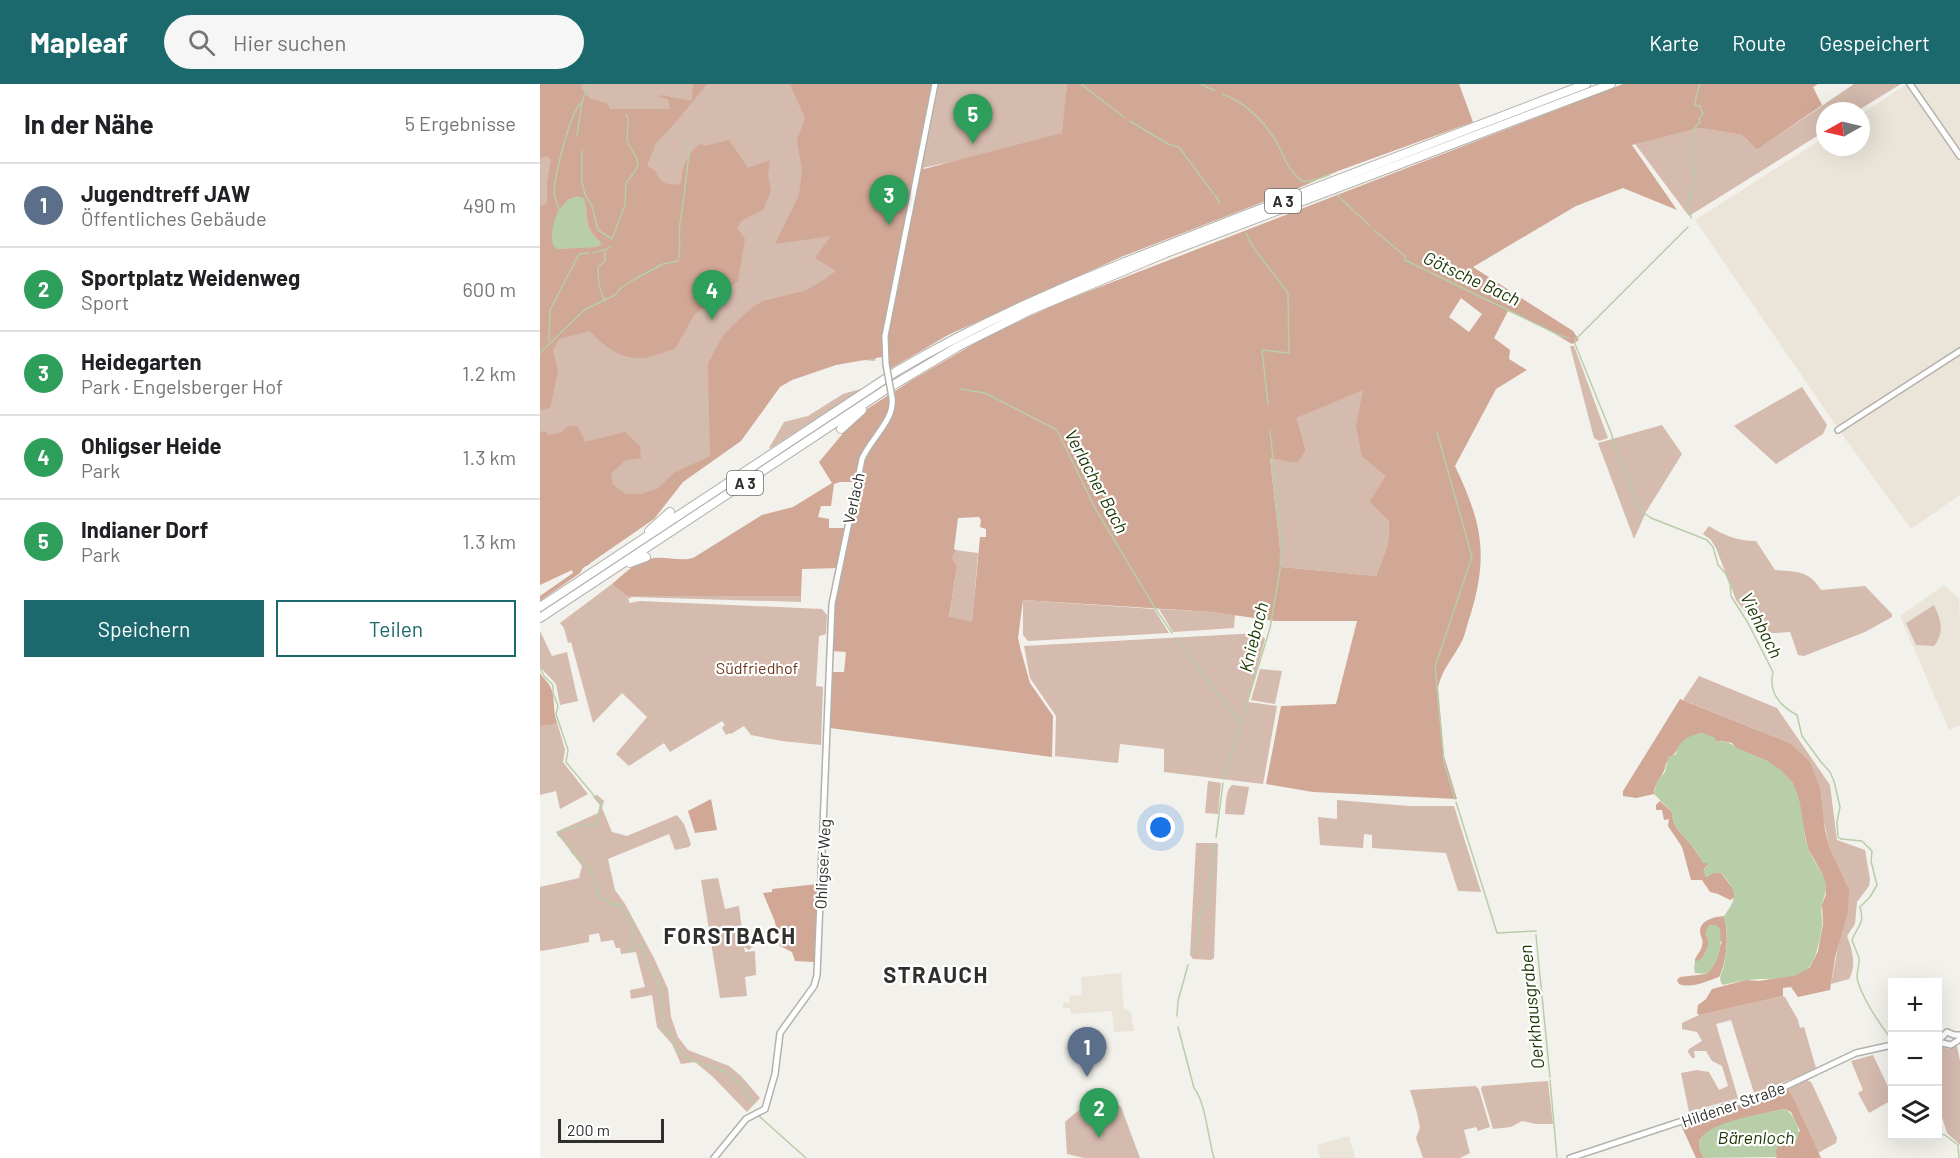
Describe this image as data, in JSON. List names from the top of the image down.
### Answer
{
  "streets": {
    "highway": ["A 3"],
    "street": ["Verlach", "Ohligser Weg", "Hildener Straße"]
  },
  "crossings": [
    ["Verlach", "Ohligser Weg"]
  ],
  "districts": ["FORSTBACH", "STRAUCH"],
  "water": [
    "Götsche Bach",
    "Verlacher Bach",
    "Viehbach",
    "Kniebach",
    "Oerkhausgraben",
    "Bärenloch"
  ],
  "parks": ["Südfriedhof"],
  "scale_bar": "200 m",
  "north": "left",
  "page": {
    "header": "Mapleaf",
    "search": "Hier suchen",
    "nav": ["Karte", "Route", "Gespeichert"],
    "heading": ["In der Nähe", "5 Ergebnisse"],
    "pins": [
      "5",
      "3",
      "4",
      "1",
      "2"
    ],
    "list": [
      {
        "mark": "1",
        "name": "Jugendtreff JAW",
        "note": "Öffentliches Gebäude",
        "value": "490 m"
      },
      {
        "mark": "2",
        "name": "Sportplatz Weidenweg",
        "note": "Sport",
        "value": "600 m"
      },
      {
        "mark": "3",
        "name": "Heidegarten",
        "note": "Park · Engelsberger Hof",
        "value": "1.2 km"
      },
      {
        "mark": "4",
        "name": "Ohligser Heide",
        "note": "Park",
        "value": "1.3 km"
      },
      {
        "mark": "5",
        "name": "Indianer Dorf",
        "note": "Park",
        "value": "1.3 km"
      }
    ],
    "buttons": ["Speichern", "Teilen"],
    "map_buttons": ["+", "−"],
    "scale": "200 m"
  }
}
